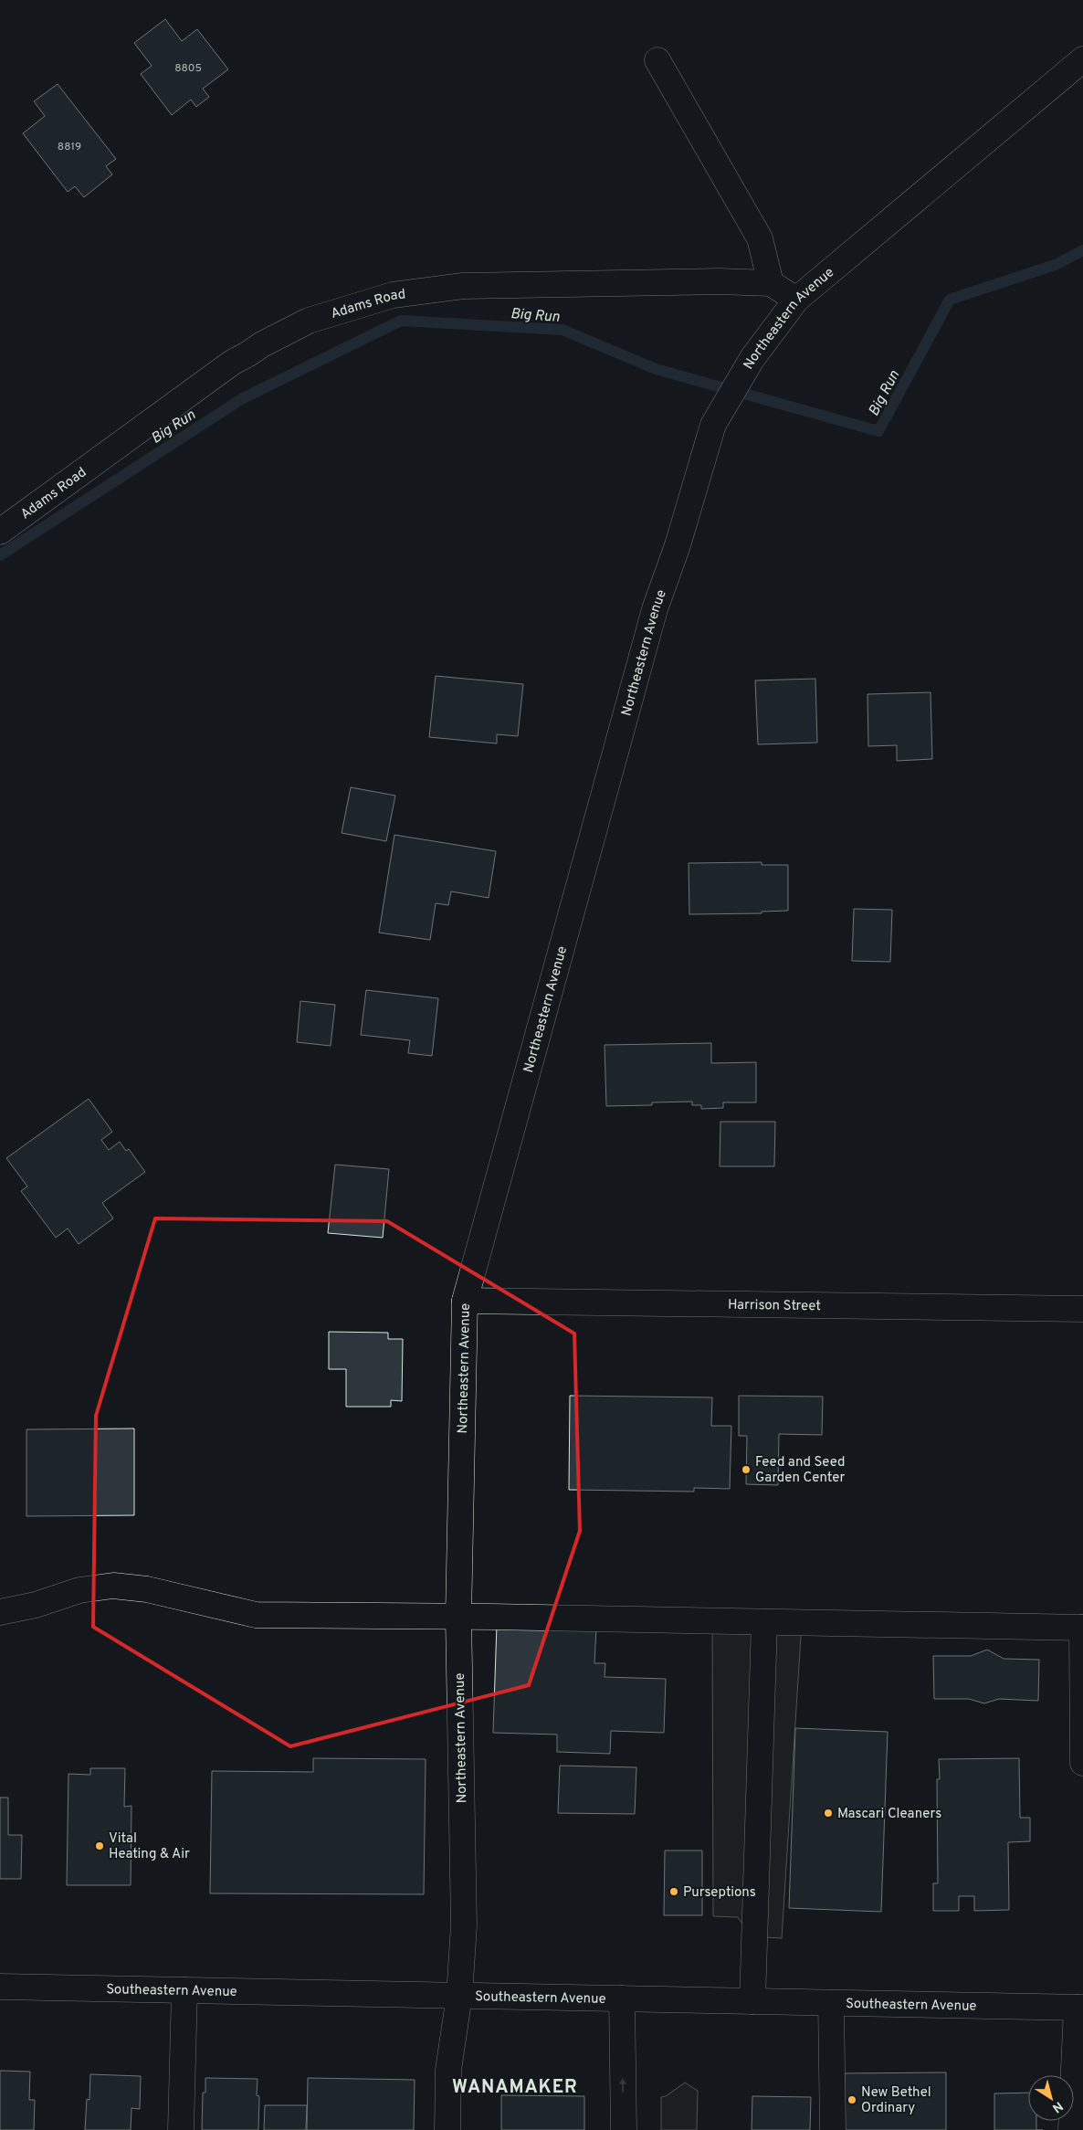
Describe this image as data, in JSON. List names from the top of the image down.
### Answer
{
  "streets": {
    "street": [
      "Adams Road",
      "Northeastern Avenue",
      "Harrison Street",
      "Southeastern Avenue"
    ]
  },
  "crossings": [
    ["Northeastern Avenue", "Harrison Street"],
    ["Northeastern Avenue", "Southeastern Avenue"]
  ],
  "districts": ["WANAMAKER"],
  "water": ["Big Run"],
  "places": [
    "Feed and Seed Garden Center",
    "Mascari Cleaners",
    "Vital Heating & Air",
    "Purseptions",
    "New Bethel Ordinary"
  ],
  "house_numbers": ["8805", "8819"],
  "north": "bottom right"
}
